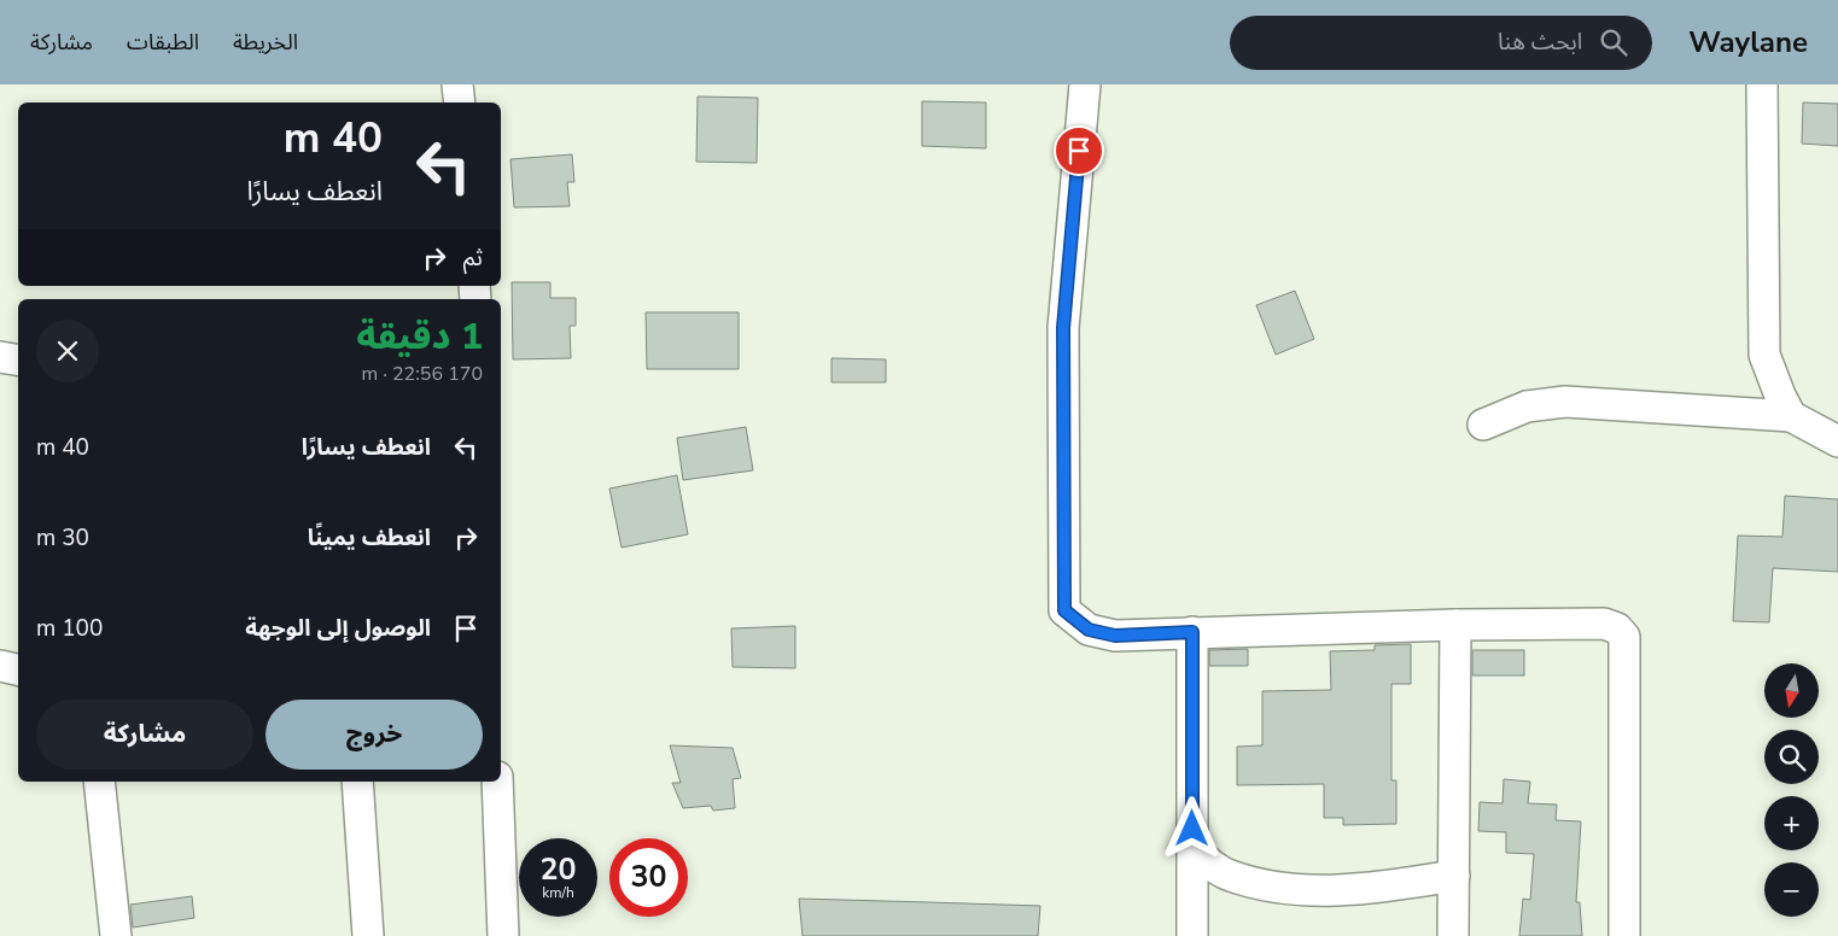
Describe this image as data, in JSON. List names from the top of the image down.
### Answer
{
  "north": "bottom",
  "page": {
    "header": "Waylane",
    "search": "ابحث هنا",
    "nav": ["الخريطة", "الطبقات", "مشاركة"],
    "turn": ["40 m", "انعطف يسارًا"],
    "then": "ثم",
    "heading": ["1 دقيقة", "170 m · 22:56"],
    "list": [
      {
        "name": "انعطف يسارًا",
        "value": "40 m"
      },
      {
        "name": "انعطف يمينًا",
        "value": "30 m"
      },
      {
        "name": "الوصول إلى الوجهة",
        "value": "100 m"
      }
    ],
    "map_buttons": ["+", "−"],
    "buttons": ["خروج", "مشاركة"],
    "speed": "20 km/h",
    "limit": "30"
  }
}
